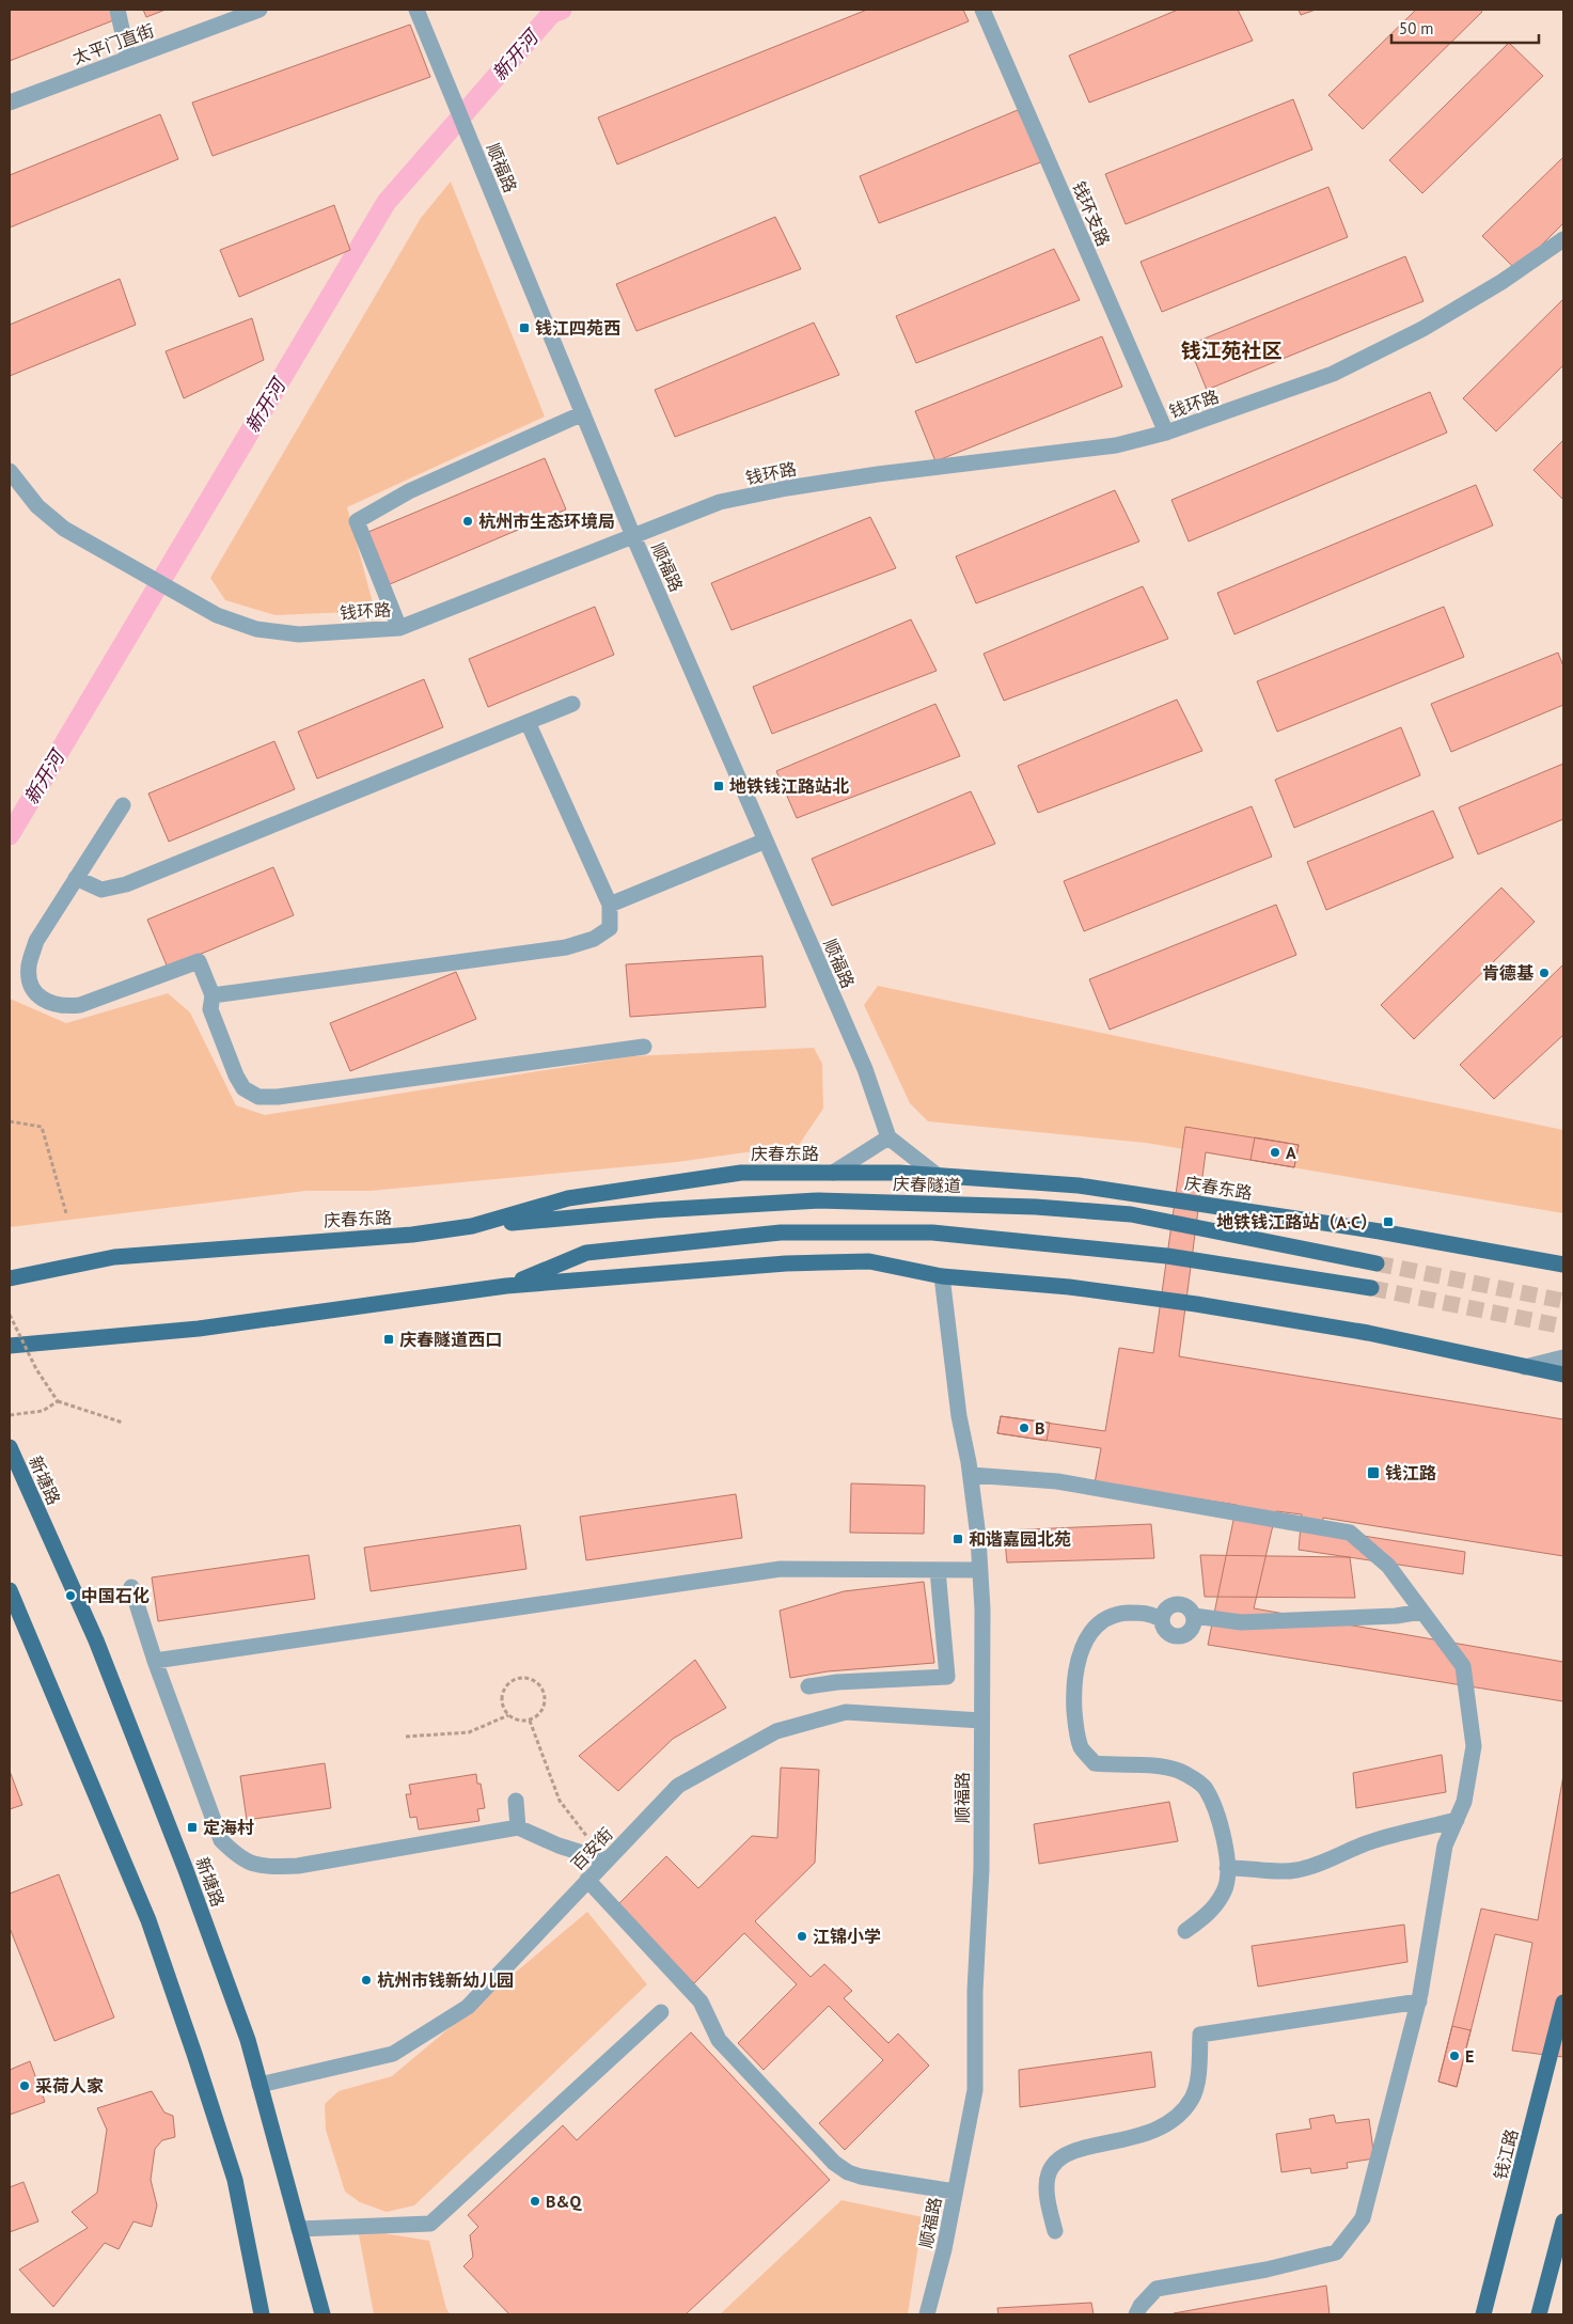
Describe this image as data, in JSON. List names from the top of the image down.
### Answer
{
  "streets": {
    "main road": [
      "庆春东路",
      "庆春隧道",
      "新塘路",
      "钱江路"
    ],
    "street": [
      "太平门直街",
      "顺福路",
      "钱环支路",
      "钱环路",
      "百安街"
    ]
  },
  "crossings": [
    ["顺福路", "钱环路"],
    ["顺福路", "百安街"],
    ["钱环支路", "钱环路"],
    ["庆春东路", "庆春隧道"],
    ["新塘路", "百安街"]
  ],
  "districts": ["钱江苑社区"],
  "water": ["新开河"],
  "places": {
    "transit": [
      "钱江四苑西",
      "地铁钱江路站北",
      "地铁钱江路站（A·C）",
      "庆春隧道西口",
      "钱江路",
      "和谐嘉园北苑",
      "定海村"
    ],
    "other": [
      "杭州市生态环境局",
      "肯德基",
      "A",
      "B",
      "中国石化",
      "江锦小学",
      "杭州市钱新幼儿园",
      "E",
      "采荷人家",
      "B&Q"
    ]
  },
  "scale_bar": "50 m"
}
